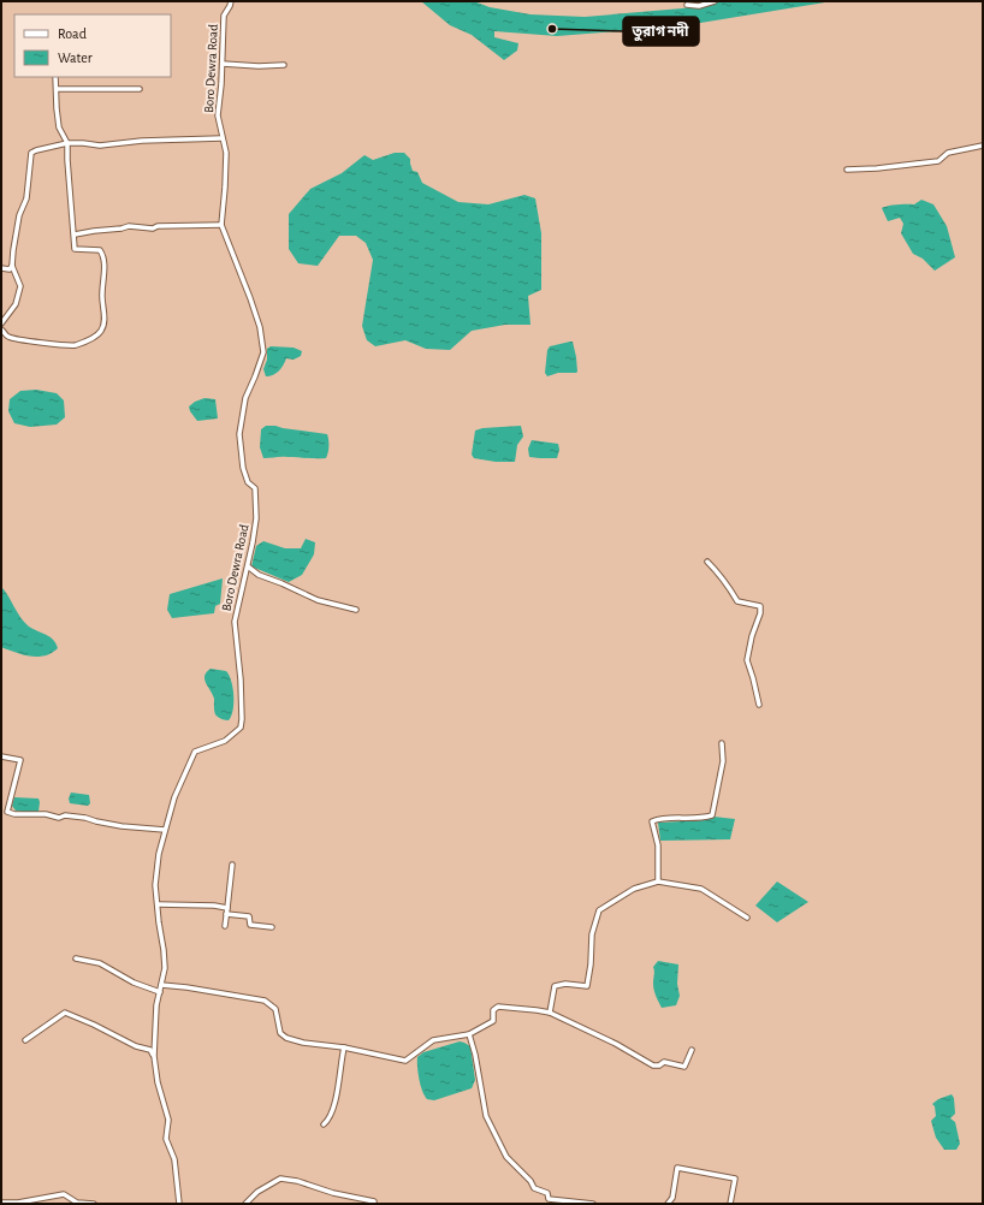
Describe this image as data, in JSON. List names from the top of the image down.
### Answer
{
  "streets": {
    "street": ["Boro Dewra Road"]
  },
  "places": ["তুরাগ নদী"],
  "legend": ["Road", "Water"]
}
